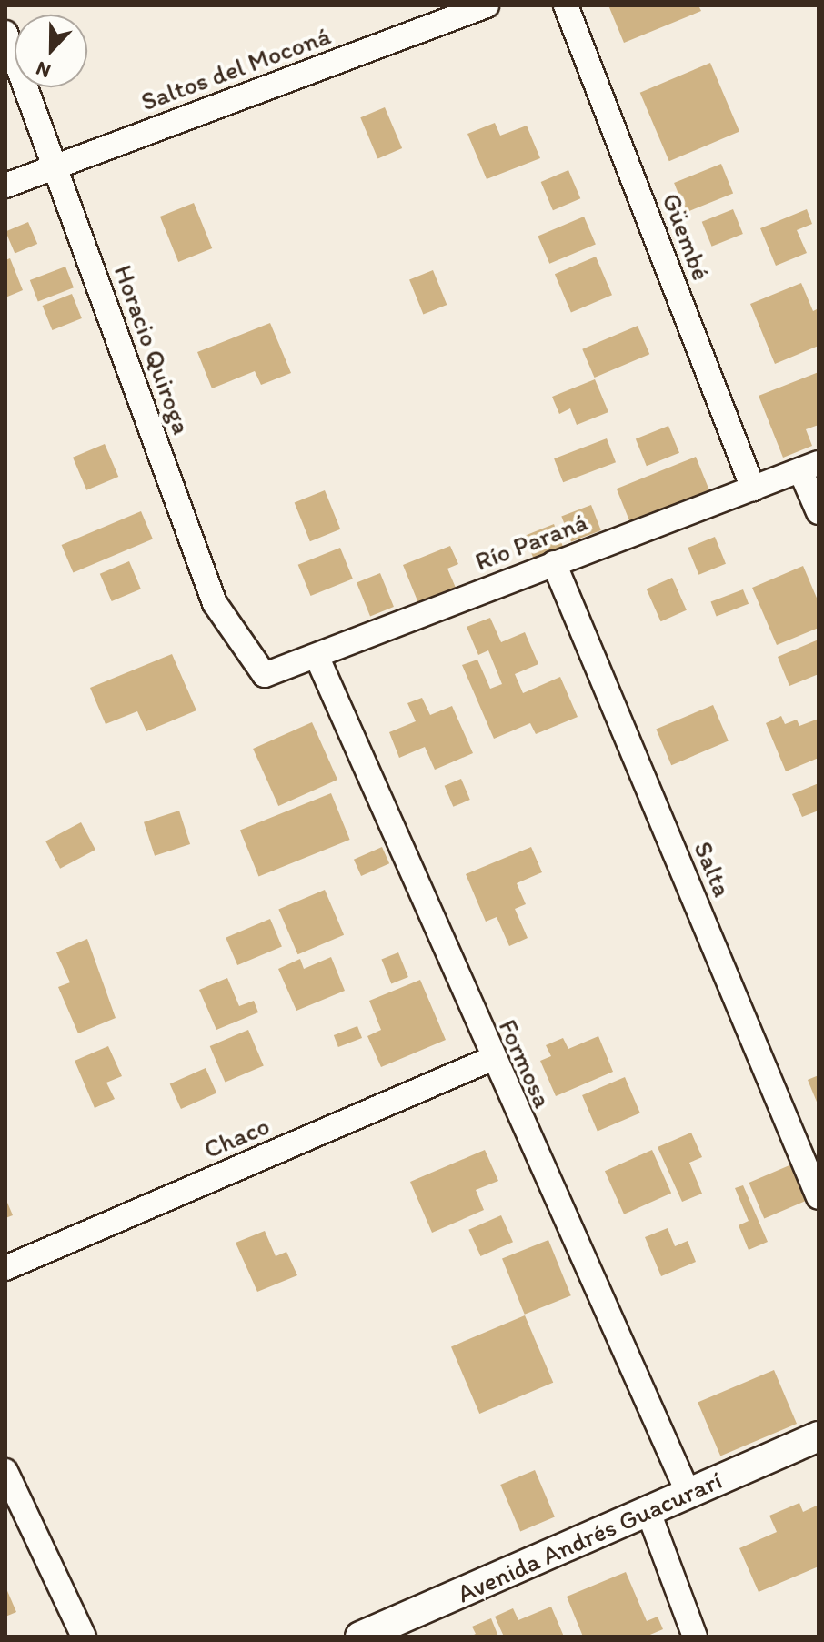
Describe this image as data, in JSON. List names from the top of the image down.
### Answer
{
  "streets": {
    "street": [
      "Saltos del Moconá",
      "Güembé",
      "Horacio Quiroga",
      "Río Paraná",
      "Salta",
      "Formosa",
      "Chaco",
      "Avenida Andrés Guacurarí"
    ]
  },
  "crossings": [
    ["Saltos del Moconá", "Horacio Quiroga"],
    ["Güembé", "Río Paraná"],
    ["Horacio Quiroga", "Río Paraná"],
    ["Río Paraná", "Salta"],
    ["Río Paraná", "Formosa"],
    ["Formosa", "Chaco"],
    ["Formosa", "Avenida Andrés Guacurarí"]
  ],
  "north": "bottom"
}
